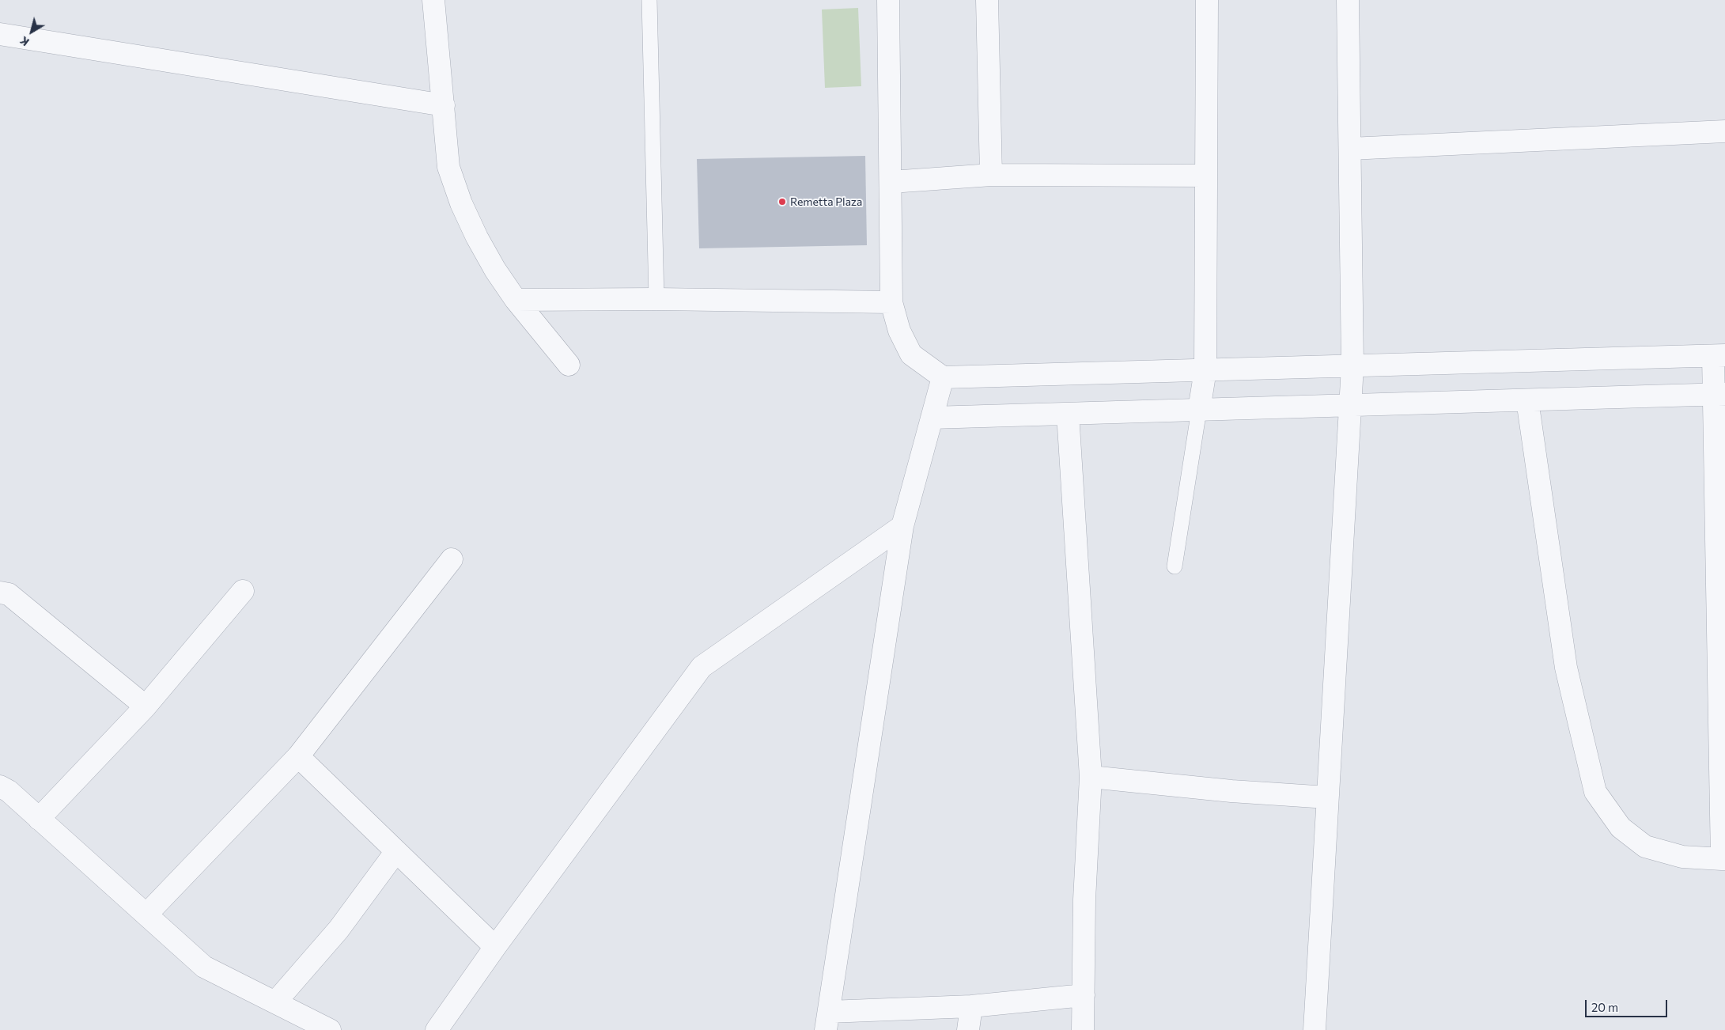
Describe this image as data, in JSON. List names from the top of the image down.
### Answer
{
  "places": ["Remetta Plaza"],
  "scale_bar": "20 m",
  "north": "bottom left"
}
